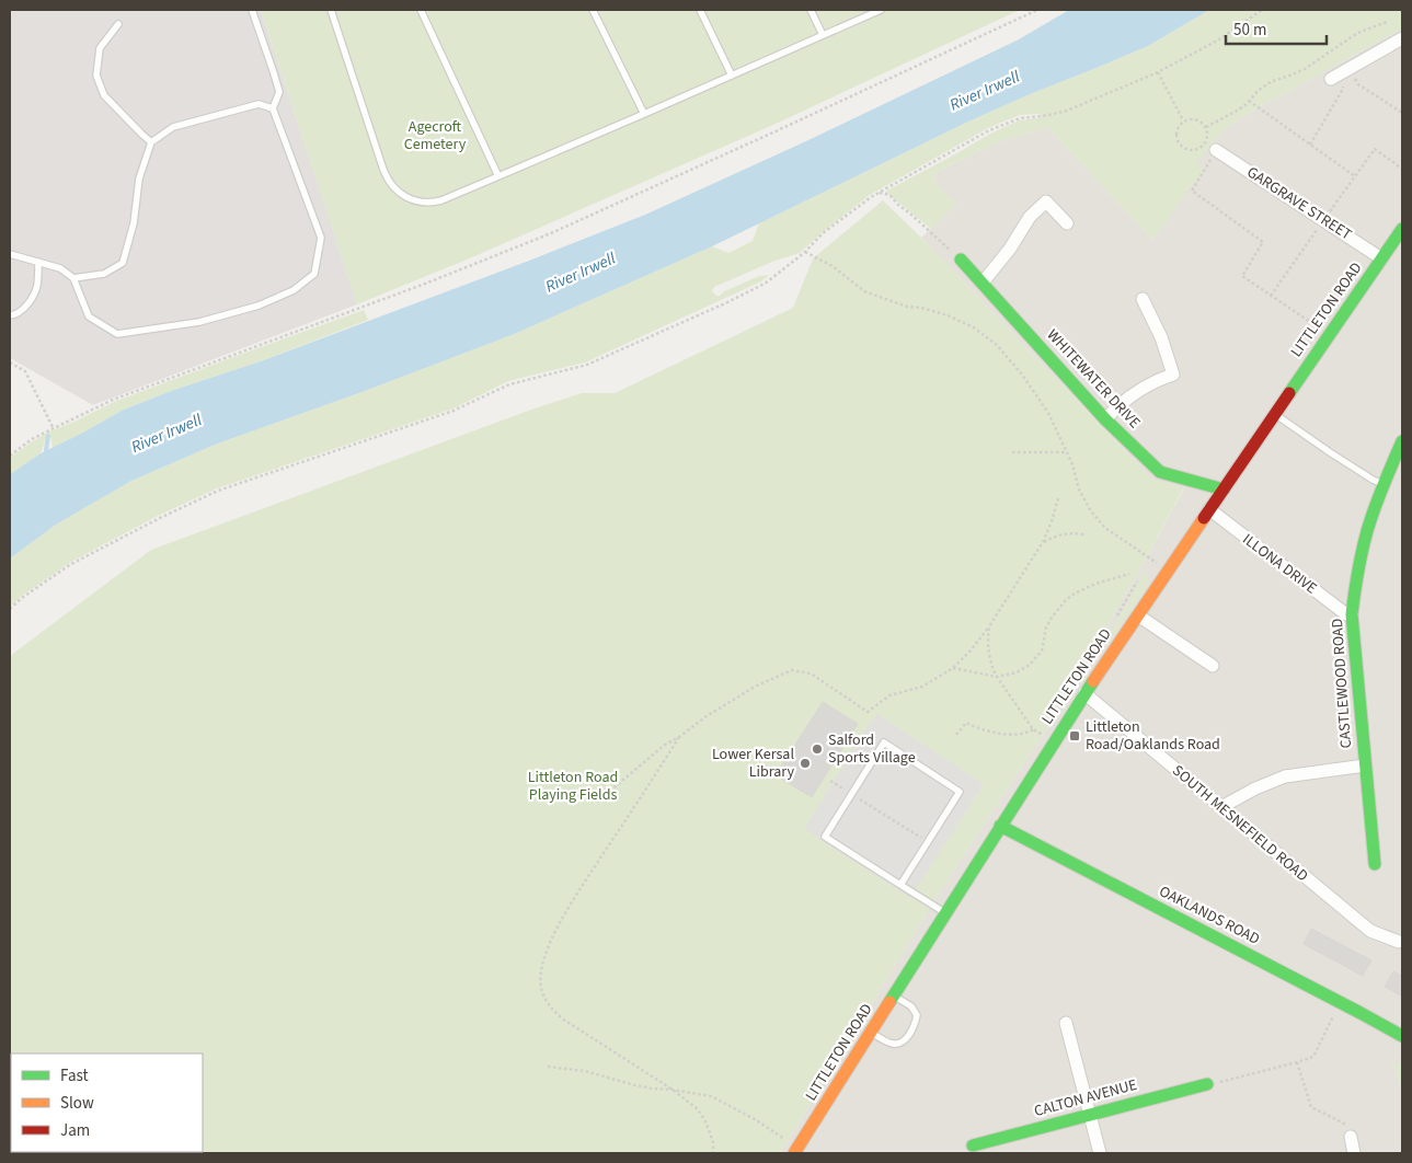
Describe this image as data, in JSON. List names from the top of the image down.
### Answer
{
  "streets": {
    "street": [
      "GARGRAVE STREET",
      "LITTLETON ROAD",
      "WHITEWATER DRIVE",
      "ILLONA DRIVE",
      "CASTLEWOOD ROAD",
      "SOUTH MESNEFIELD ROAD",
      "OAKLANDS ROAD",
      "CALTON AVENUE"
    ]
  },
  "crossings": [
    ["GARGRAVE STREET", "LITTLETON ROAD"],
    ["LITTLETON ROAD", "WHITEWATER DRIVE"],
    ["LITTLETON ROAD", "ILLONA DRIVE"],
    ["LITTLETON ROAD", "SOUTH MESNEFIELD ROAD"],
    ["LITTLETON ROAD", "OAKLANDS ROAD"],
    ["ILLONA DRIVE", "CASTLEWOOD ROAD"]
  ],
  "water": ["River Irwell"],
  "parks": ["Agecroft Cemetery", "Littleton Road Playing Fields"],
  "places": {
    "transit": ["Littleton Road/Oaklands Road"],
    "other": ["Salford Sports Village", "Lower Kersal Library"]
  },
  "legend": ["Fast", "Slow", "Jam"],
  "scale_bar": "50 m"
}
